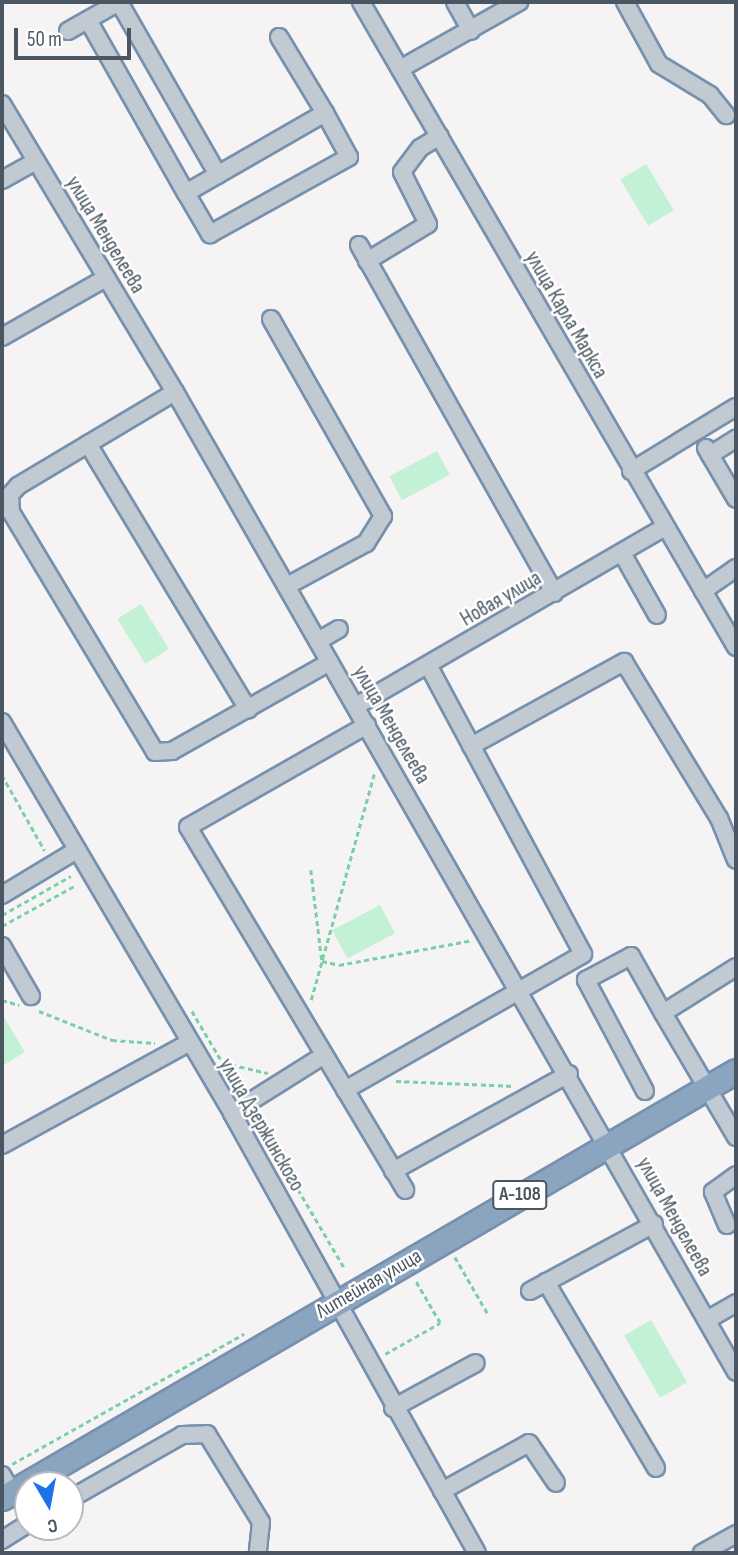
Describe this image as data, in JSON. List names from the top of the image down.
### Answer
{
  "streets": {
    "highway": ["А-108", "Литейная улица"],
    "street": [
      "улица Менделеева",
      "улица Карла Маркса",
      "Новая улица",
      "улица Дзержинского"
    ]
  },
  "crossings": [
    ["улица Менделеева", "Новая улица"],
    ["улица Менделеева", "Литейная улица"],
    ["улица Карла Маркса", "Новая улица"],
    ["улица Дзержинского", "Литейная улица"]
  ],
  "scale_bar": "50 m",
  "north": "bottom"
}
